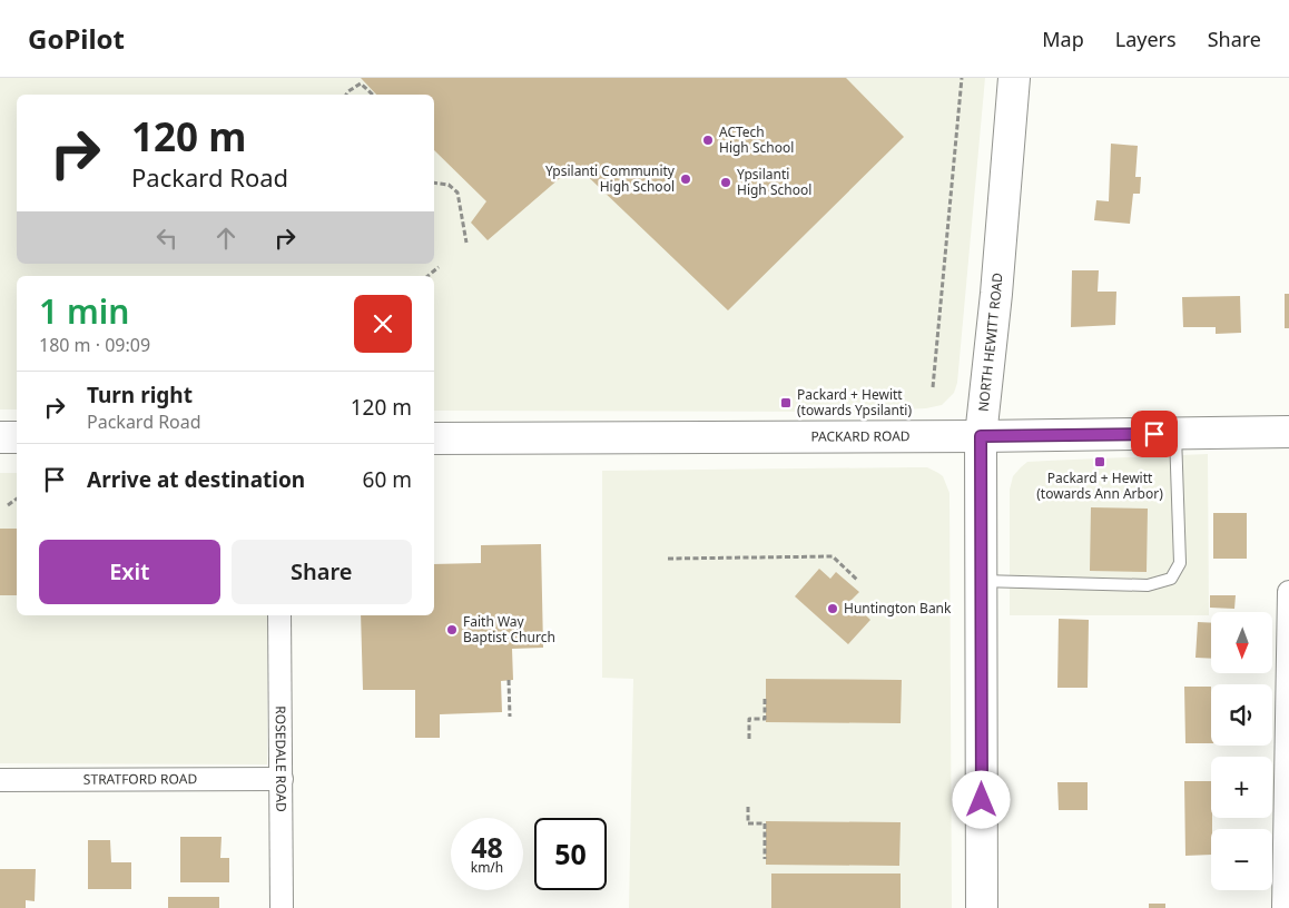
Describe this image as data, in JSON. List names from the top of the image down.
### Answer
{
  "streets": {
    "main road": ["NORTH HEWITT ROAD", "PACKARD ROAD"],
    "street": ["ROSEDALE ROAD", "STRATFORD ROAD"]
  },
  "crossings": [
    ["NORTH HEWITT ROAD", "PACKARD ROAD"],
    ["ROSEDALE ROAD", "STRATFORD ROAD"]
  ],
  "places": {
    "other": [
      "ACTech High School",
      "Ypsilanti Community High School",
      "Ypsilanti High School",
      "Huntington Bank",
      "Faith Way Baptist Church"
    ],
    "transit": ["Packard + Hewitt (towards Ypsilanti)", "Packard + Hewitt (towards Ann Arbor)"]
  },
  "north": "bottom",
  "page": {
    "header": "GoPilot",
    "nav": ["Map", "Layers", "Share"],
    "turn": ["120 m", "Packard Road"],
    "heading": ["1 min", "180 m · 09:09"],
    "list": [
      {
        "name": "Turn right",
        "note": "Packard Road",
        "value": "120 m"
      },
      {
        "name": "Arrive at destination",
        "value": "60 m"
      }
    ],
    "buttons": ["Exit", "Share"],
    "map_buttons": ["+", "−"],
    "speed": "48 km/h",
    "limit": "50"
  }
}
